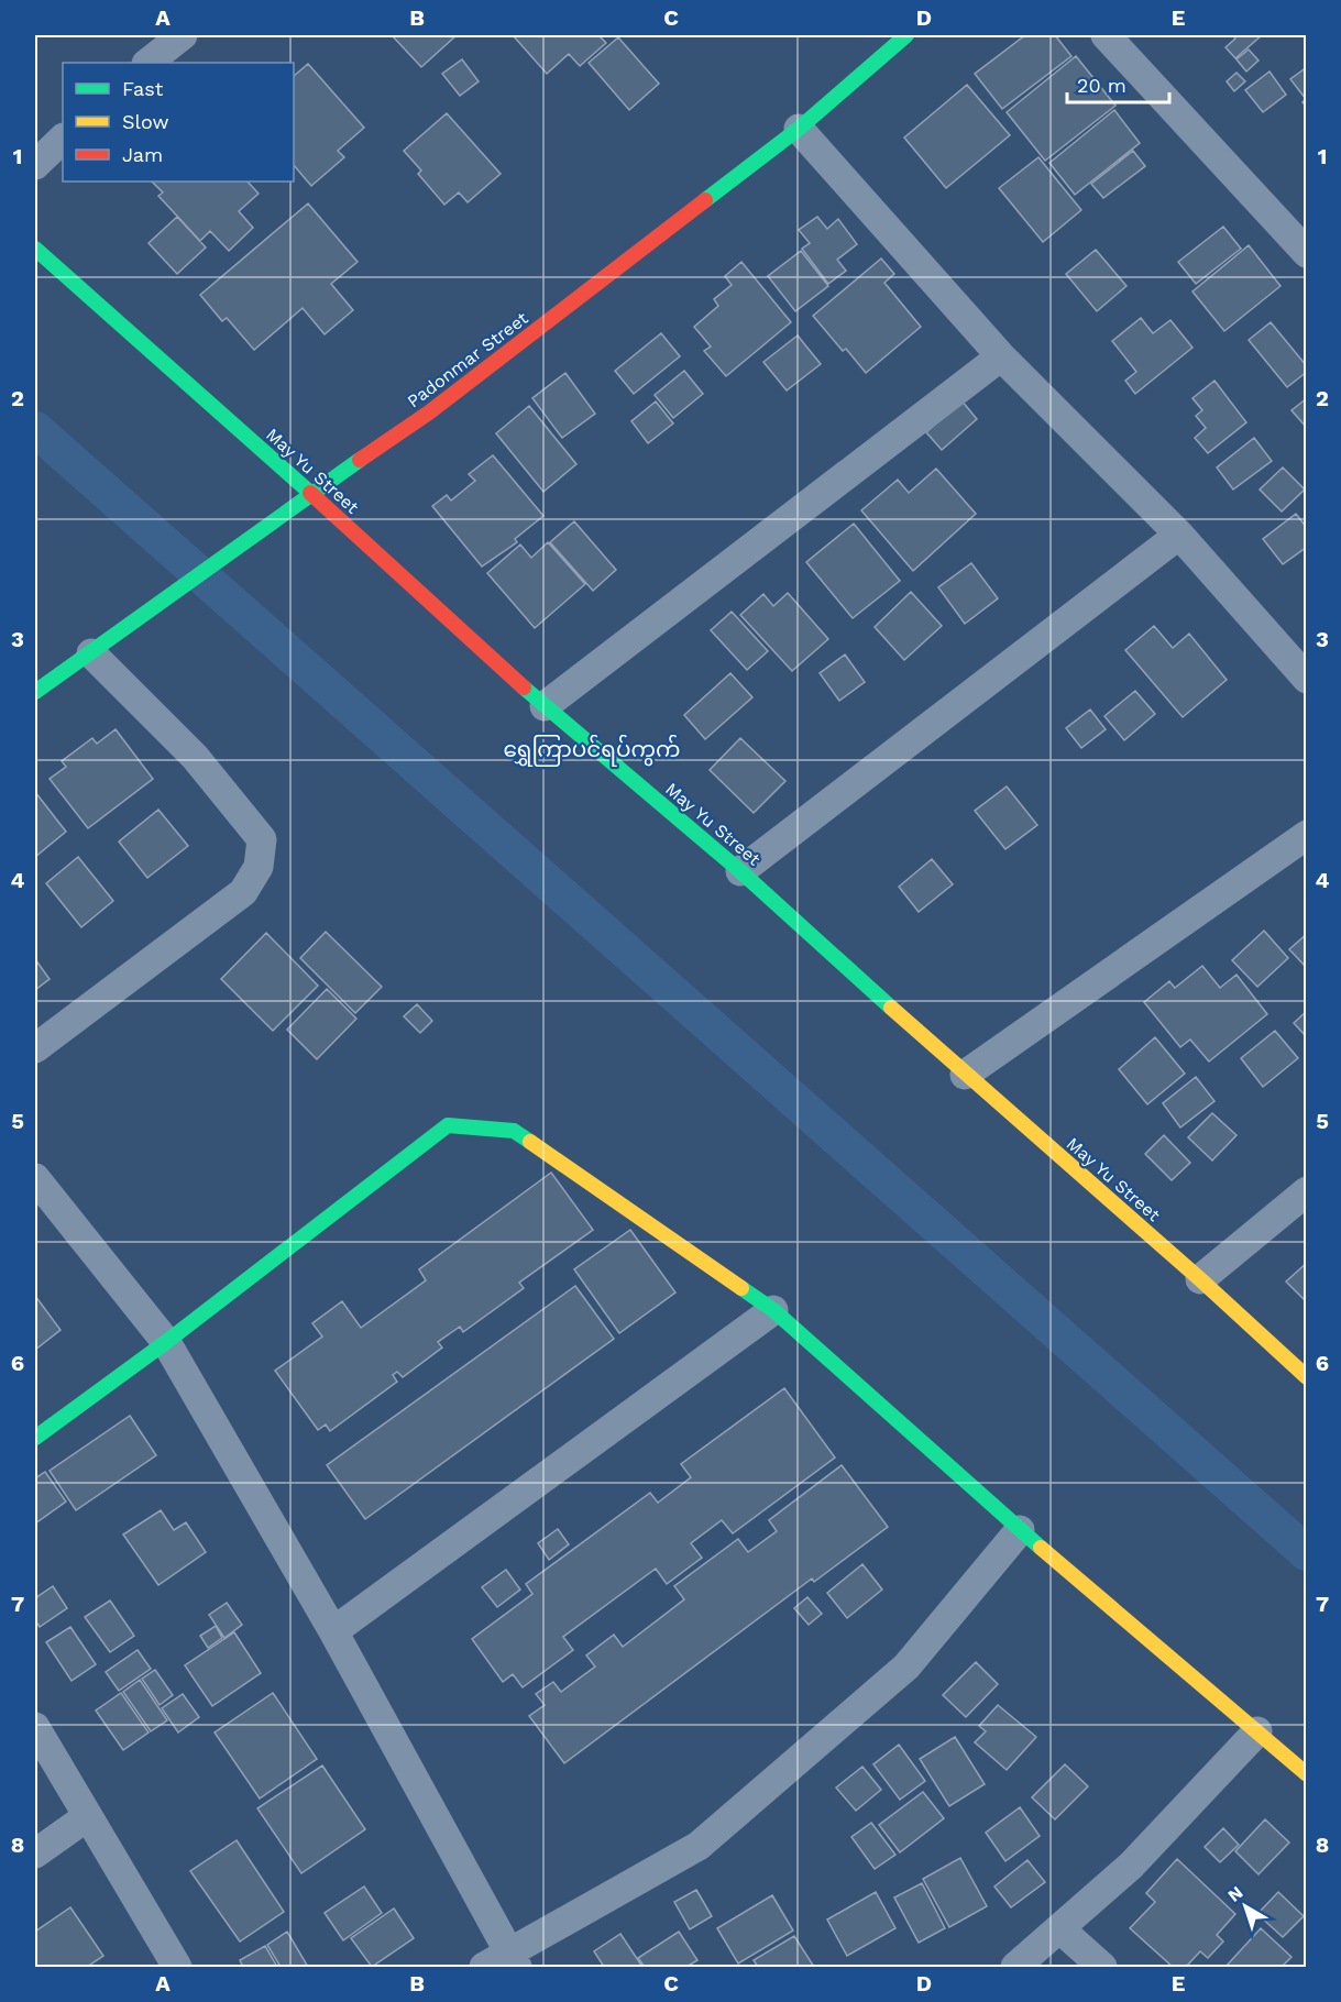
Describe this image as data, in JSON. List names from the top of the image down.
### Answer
{
  "streets": {
    "street": ["Padonmar Street", "May Yu Street"]
  },
  "crossings": [
    ["Padonmar Street", "May Yu Street"]
  ],
  "districts": ["ရွှေကြာပင်ရပ်ကွက်"],
  "legend": ["Fast", "Slow", "Jam"],
  "scale_bar": "20 m",
  "north": "top left",
  "grid": {
    "columns": [
      "A",
      "B",
      "C",
      "D",
      "E"
    ],
    "rows": [
      "1",
      "2",
      "3",
      "4",
      "5",
      "6",
      "7",
      "8"
    ]
  }
}
